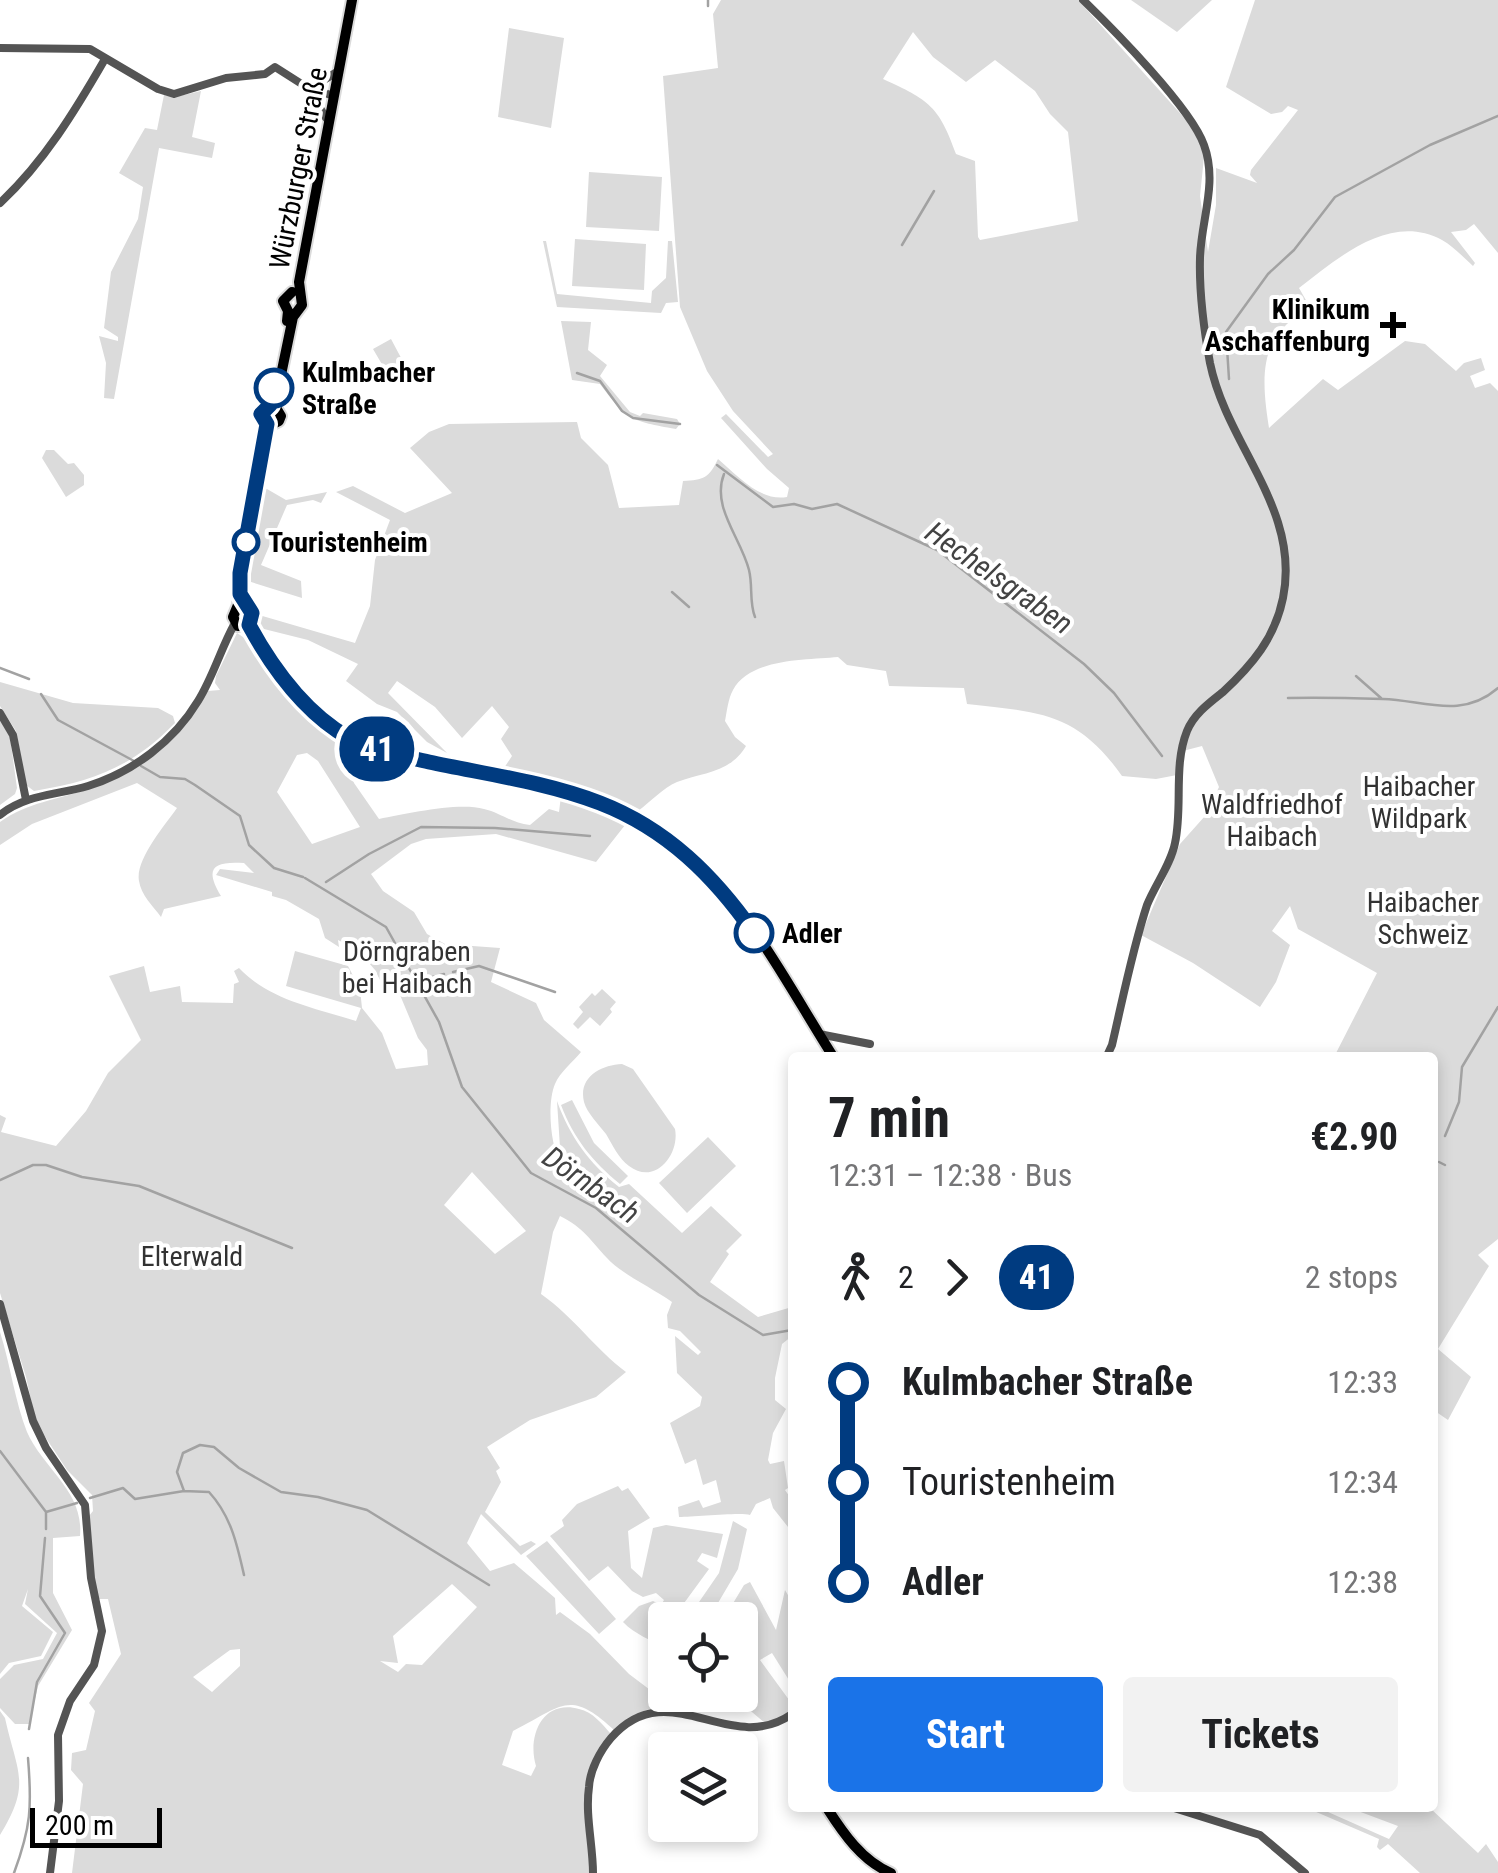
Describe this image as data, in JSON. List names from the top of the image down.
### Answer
{
  "streets": {
    "main road": ["Würzburger Straße"]
  },
  "water": ["Hechelsgraben", "Dörnbach"],
  "parks": [
    "Haibacher Wildpark",
    "Waldfriedhof Haibach",
    "Haibacher Schweiz",
    "Dörngraben bei Haibach",
    "Elterwald"
  ],
  "places": {
    "health": ["Klinikum Aschaffenburg"],
    "other": ["Kulmbacher Straße", "Touristenheim", "Adler"]
  },
  "lines": ["bus line 41"],
  "scale_bar": "200 m",
  "page": {
    "on_map": "41",
    "heading": ["7 min", "12:31 – 12:38 · Bus", "€2.90"],
    "legs": ["2", "41", "2 stops"],
    "list": [
      {
        "name": "Kulmbacher Straße",
        "value": "12:33"
      },
      {
        "name": "Touristenheim",
        "value": "12:34"
      },
      {
        "name": "Adler",
        "value": "12:38"
      }
    ],
    "buttons": ["Start", "Tickets"],
    "scale": "200 m"
  }
}
